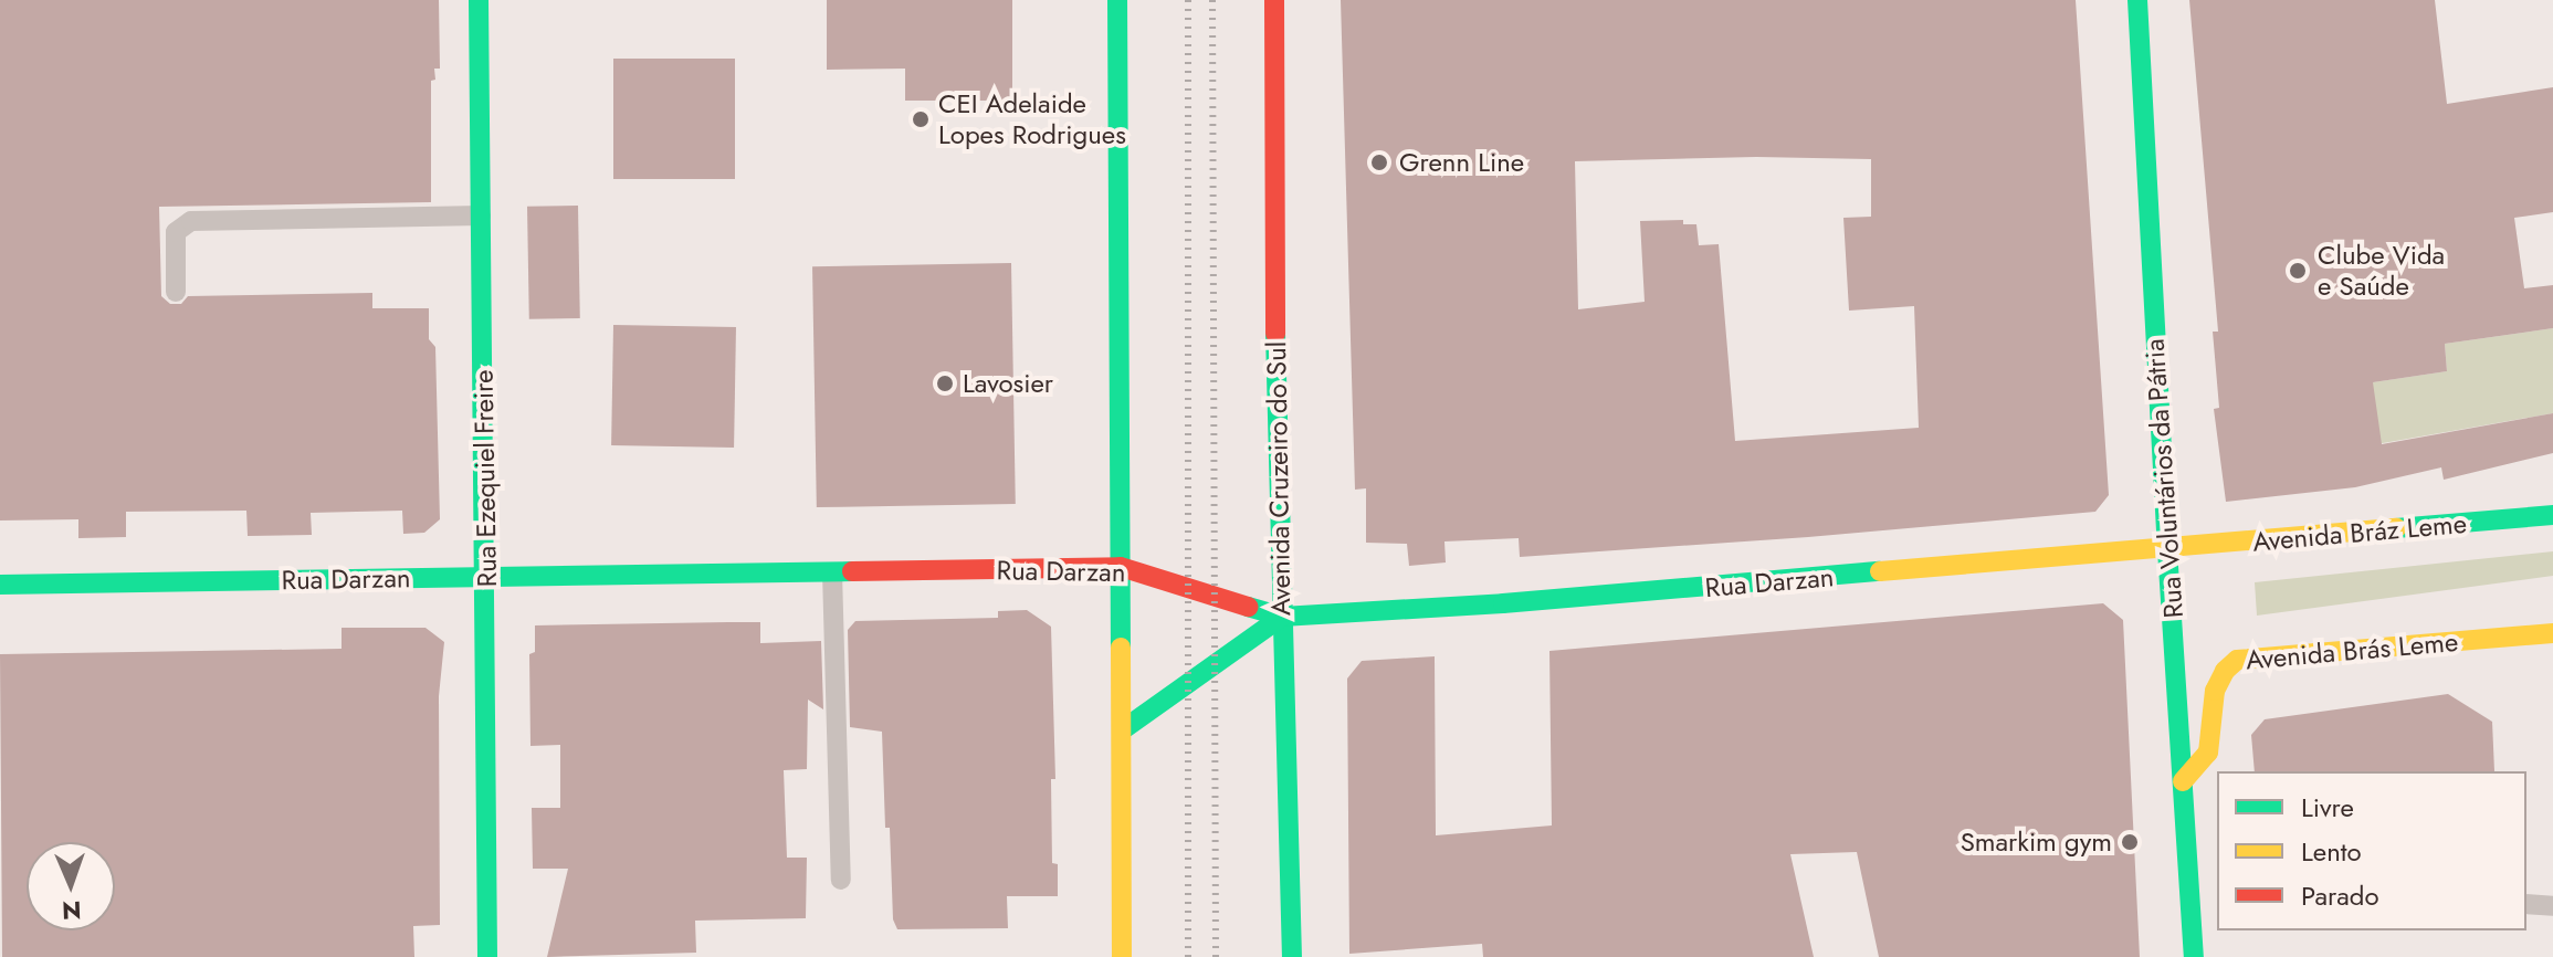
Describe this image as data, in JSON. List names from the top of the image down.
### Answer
{
  "streets": {
    "main road": [
      "Rua Ezequiel Freire",
      "Avenida Cruzeiro do Sul",
      "Rua Voluntários da Pátria",
      "Avenida Bráz Leme",
      "Rua Darzan",
      "Avenida Brás Leme"
    ]
  },
  "crossings": [
    ["Rua Ezequiel Freire", "Rua Darzan"],
    ["Avenida Cruzeiro do Sul", "Rua Darzan"],
    ["Rua Voluntários da Pátria", "Avenida Bráz Leme"],
    ["Rua Voluntários da Pátria", "Rua Darzan"],
    ["Rua Voluntários da Pátria", "Avenida Brás Leme"],
    ["Avenida Bráz Leme", "Rua Darzan"]
  ],
  "places": [
    "CEI Adelaide Lopes Rodrigues",
    "Grenn Line",
    "Clube Vida e Saúde",
    "Lavosier",
    "Smarkim gym"
  ],
  "legend": ["Livre", "Lento", "Parado"],
  "north": "bottom"
}
